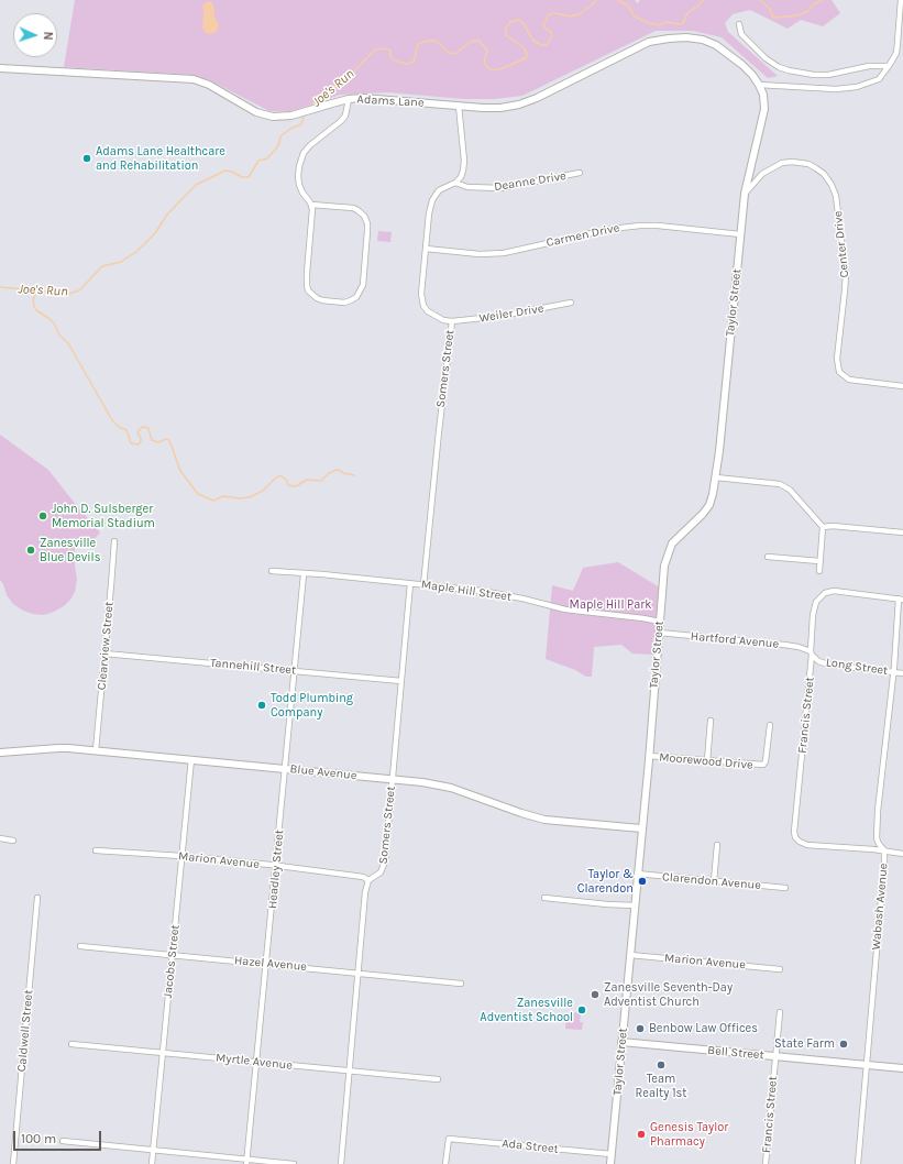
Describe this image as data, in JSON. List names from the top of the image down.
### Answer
{
  "streets": {
    "street": [
      "Adams Lane",
      "Deanne Drive",
      "Carmen Drive",
      "Center Drive",
      "Taylor Street",
      "Weiler Drive",
      "Somers Street",
      "Maple Hill Street",
      "Hartford Avenue",
      "Clearview Street",
      "Tannehill Street",
      "Long Street",
      "Francis Street",
      "Moorewood Drive",
      "Blue Avenue",
      "Marion Avenue",
      "Headley Street",
      "Clarendon Avenue",
      "Wabash Avenue",
      "Jacobs Street",
      "Hazel Avenue",
      "Caldwell Street",
      "Bell Street",
      "Myrtle Avenue",
      "Ada Street"
    ]
  },
  "crossings": [
    ["Adams Lane", "Taylor Street"],
    ["Deanne Drive", "Somers Street"],
    ["Carmen Drive", "Taylor Street"],
    ["Carmen Drive", "Somers Street"],
    ["Center Drive", "Taylor Street"],
    ["Taylor Street", "Maple Hill Street"],
    ["Taylor Street", "Hartford Avenue"],
    ["Taylor Street", "Moorewood Drive"],
    ["Taylor Street", "Blue Avenue"],
    ["Taylor Street", "Marion Avenue"],
    ["Taylor Street", "Clarendon Avenue"],
    ["Taylor Street", "Bell Street"],
    ["Taylor Street", "Ada Street"],
    ["Weiler Drive", "Somers Street"],
    ["Somers Street", "Maple Hill Street"],
    ["Somers Street", "Tannehill Street"],
    ["Somers Street", "Blue Avenue"],
    ["Somers Street", "Marion Avenue"],
    ["Maple Hill Street", "Headley Street"],
    ["Hartford Avenue", "Long Street"],
    ["Hartford Avenue", "Francis Street"],
    ["Clearview Street", "Tannehill Street"],
    ["Clearview Street", "Blue Avenue"],
    ["Tannehill Street", "Headley Street"],
    ["Long Street", "Francis Street"],
    ["Long Street", "Wabash Avenue"],
    ["Francis Street", "Wabash Avenue"],
    ["Francis Street", "Bell Street"],
    ["Blue Avenue", "Headley Street"],
    ["Blue Avenue", "Jacobs Street"],
    ["Marion Avenue", "Headley Street"],
    ["Marion Avenue", "Jacobs Street"],
    ["Headley Street", "Hazel Avenue"],
    ["Headley Street", "Myrtle Avenue"],
    ["Wabash Avenue", "Bell Street"],
    ["Jacobs Street", "Hazel Avenue"],
    ["Jacobs Street", "Myrtle Avenue"]
  ],
  "water": ["Joe's Run"],
  "parks": ["Maple Hill Park"],
  "places": [
    "Adams Lane Healthcare and Rehabilitation",
    "John D. Sulsberger Memorial Stadium",
    "Zanesville Blue Devils",
    "Todd Plumbing Company",
    "Taylor & Clarendon",
    "Zanesville Seventh-Day Adventist Church",
    "Zanesville Adventist School",
    "Benbow Law Offices",
    "State Farm",
    "Team Realty 1st",
    "Genesis Taylor Pharmacy"
  ],
  "scale_bar": "100 m",
  "north": "right"
}
